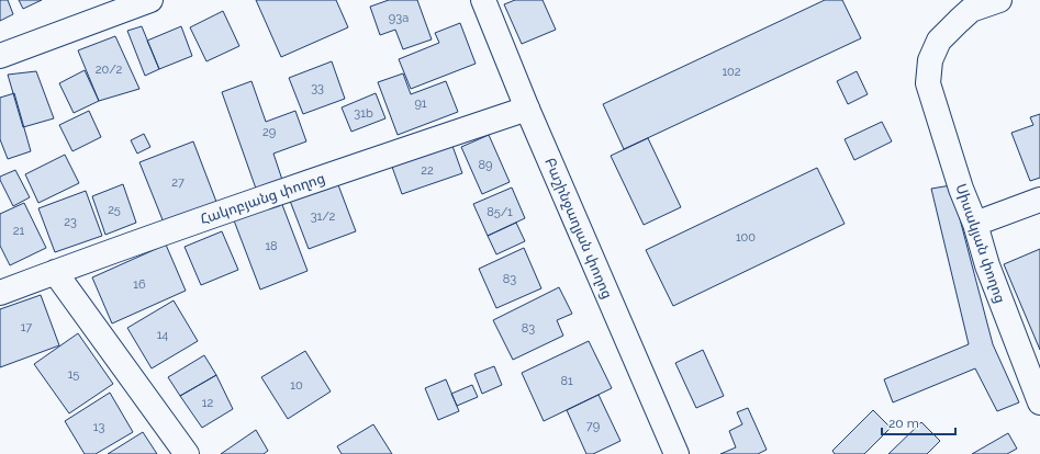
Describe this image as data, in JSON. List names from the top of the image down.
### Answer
{
  "streets": {
    "street": ["Հակոբյանց փողոց", "Բաշինջաղյան փողոց", "Սիսակյան փողոց"]
  },
  "crossings": [
    ["Հակոբյանց փողոց", "Բաշինջաղյան փողոց"]
  ],
  "house_numbers": [
    "93a",
    "20/2",
    "102",
    "33",
    "91",
    "31b",
    "29",
    "89",
    "22",
    "27",
    "25",
    "85/1",
    "31/2",
    "23",
    "21",
    "100",
    "18",
    "83",
    "16",
    "17",
    "83",
    "14",
    "15",
    "81",
    "10",
    "12",
    "79",
    "13"
  ],
  "scale_bar": "20 m"
}
